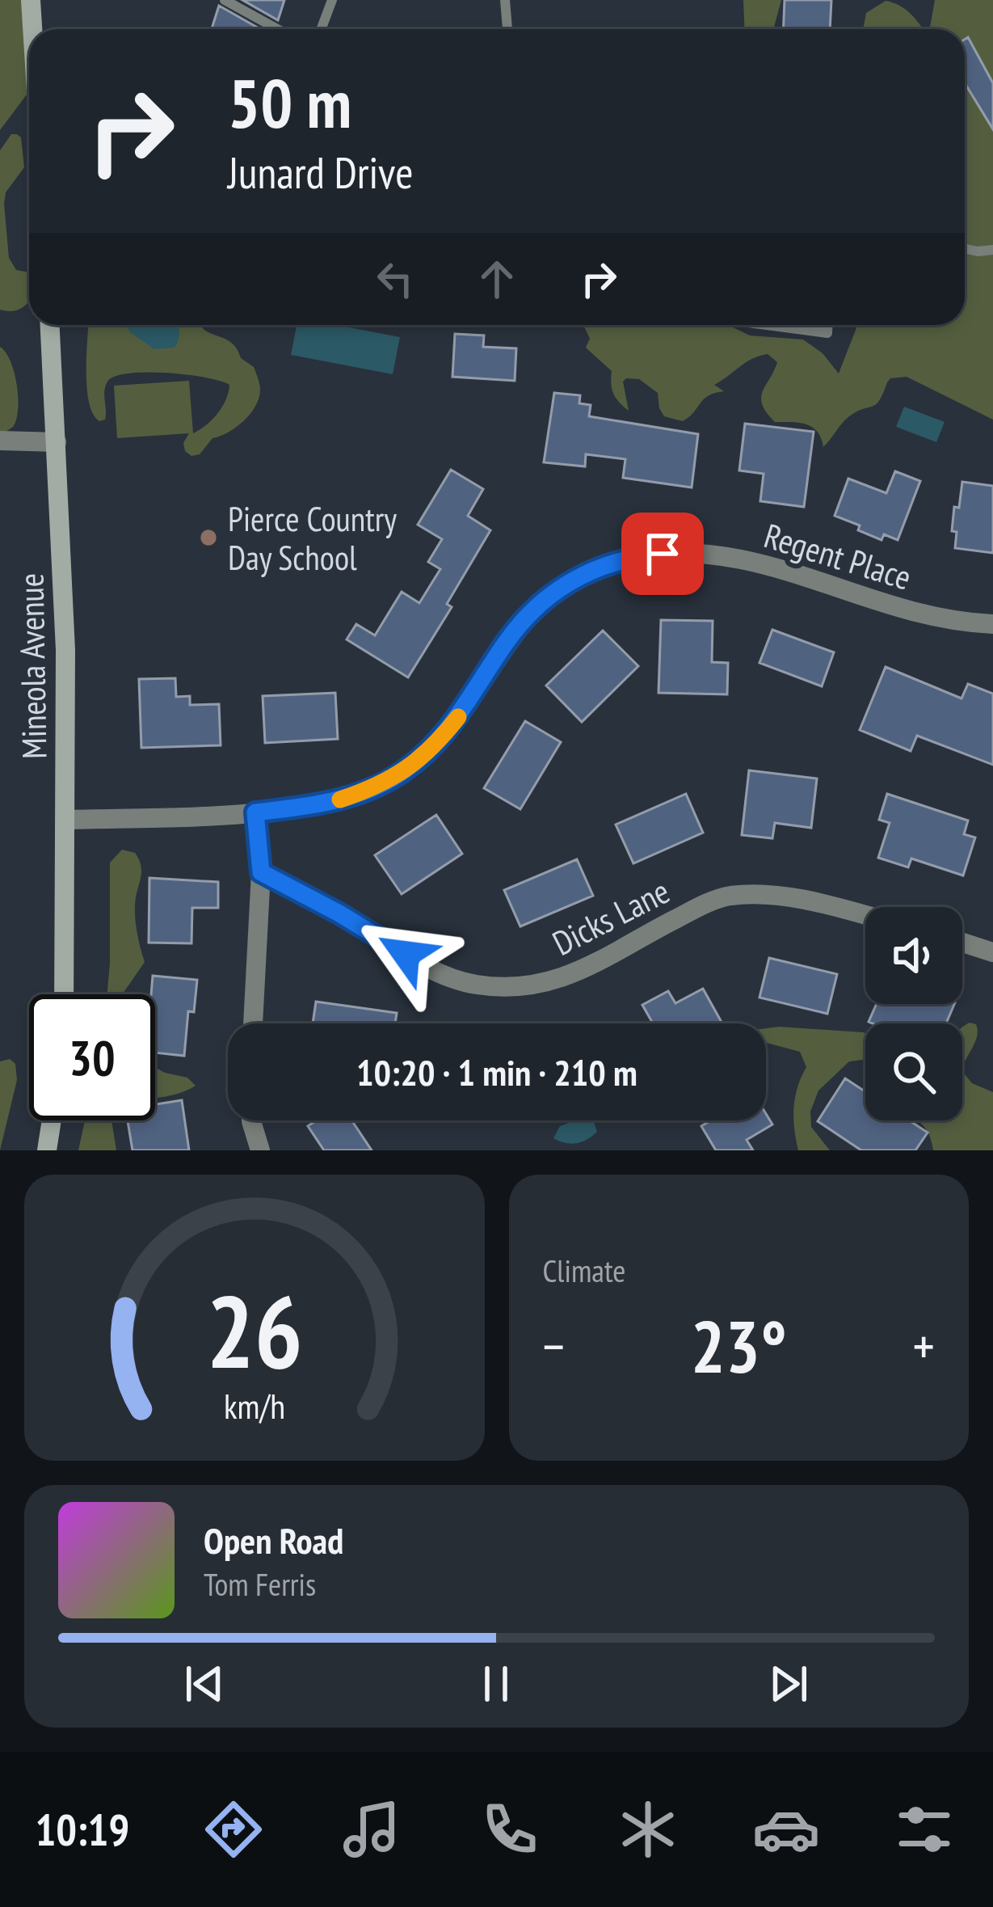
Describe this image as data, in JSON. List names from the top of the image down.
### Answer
{
  "streets": {
    "main road": ["Mineola Avenue"],
    "street": ["Regent Place", "Dicks Lane"]
  },
  "crossings": [
    ["Regent Place", "Mineola Avenue"]
  ],
  "places": ["Pierce Country Day School"],
  "page": {
    "turn": ["50 m", "Junard Drive"],
    "limit": "30",
    "trip": "10:20 · 1 min · 210 m",
    "tile": "Climate",
    "heat": ["−", "23°", "+"],
    "song": ["Open Road", "Tom Ferris"],
    "tabs": "10:19",
    "gauge": ["26", "km/h"]
  }
}
